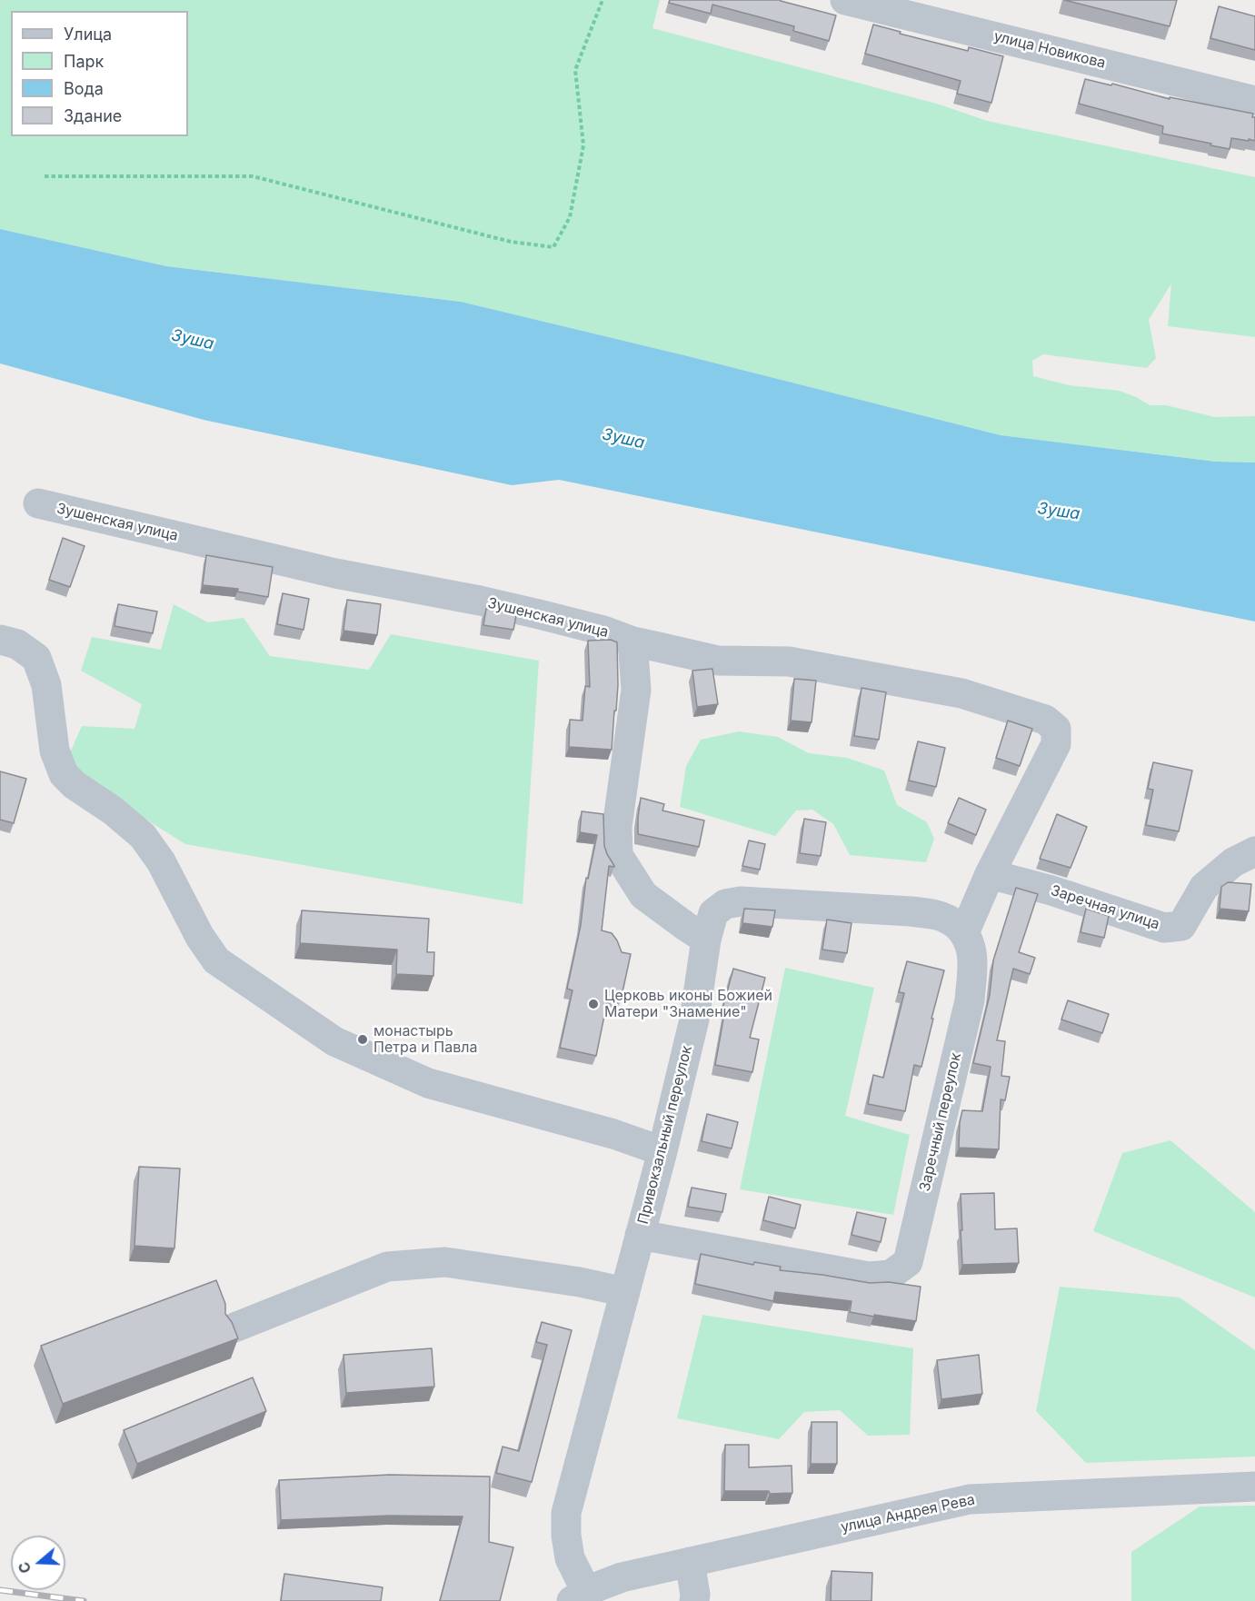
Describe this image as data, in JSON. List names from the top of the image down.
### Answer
{
  "streets": {
    "street": [
      "улица Новикова",
      "Зушенская улица",
      "Заречная улица",
      "Заречный переулок",
      "Привокзальный переулок",
      "улица Андрея Рева"
    ]
  },
  "crossings": [
    ["Зушенская улица", "Заречная улица"],
    ["Заречный переулок", "Привокзальный переулок"],
    ["Привокзальный переулок", "улица Андрея Рева"]
  ],
  "water": ["Зуша"],
  "places": ["Церковь иконы Божией Матери \"Знамение\"", "монастырь Петра и Павла"],
  "legend": [
    "Улица",
    "Парк",
    "Вода",
    "Здание"
  ],
  "north": "left"
}
